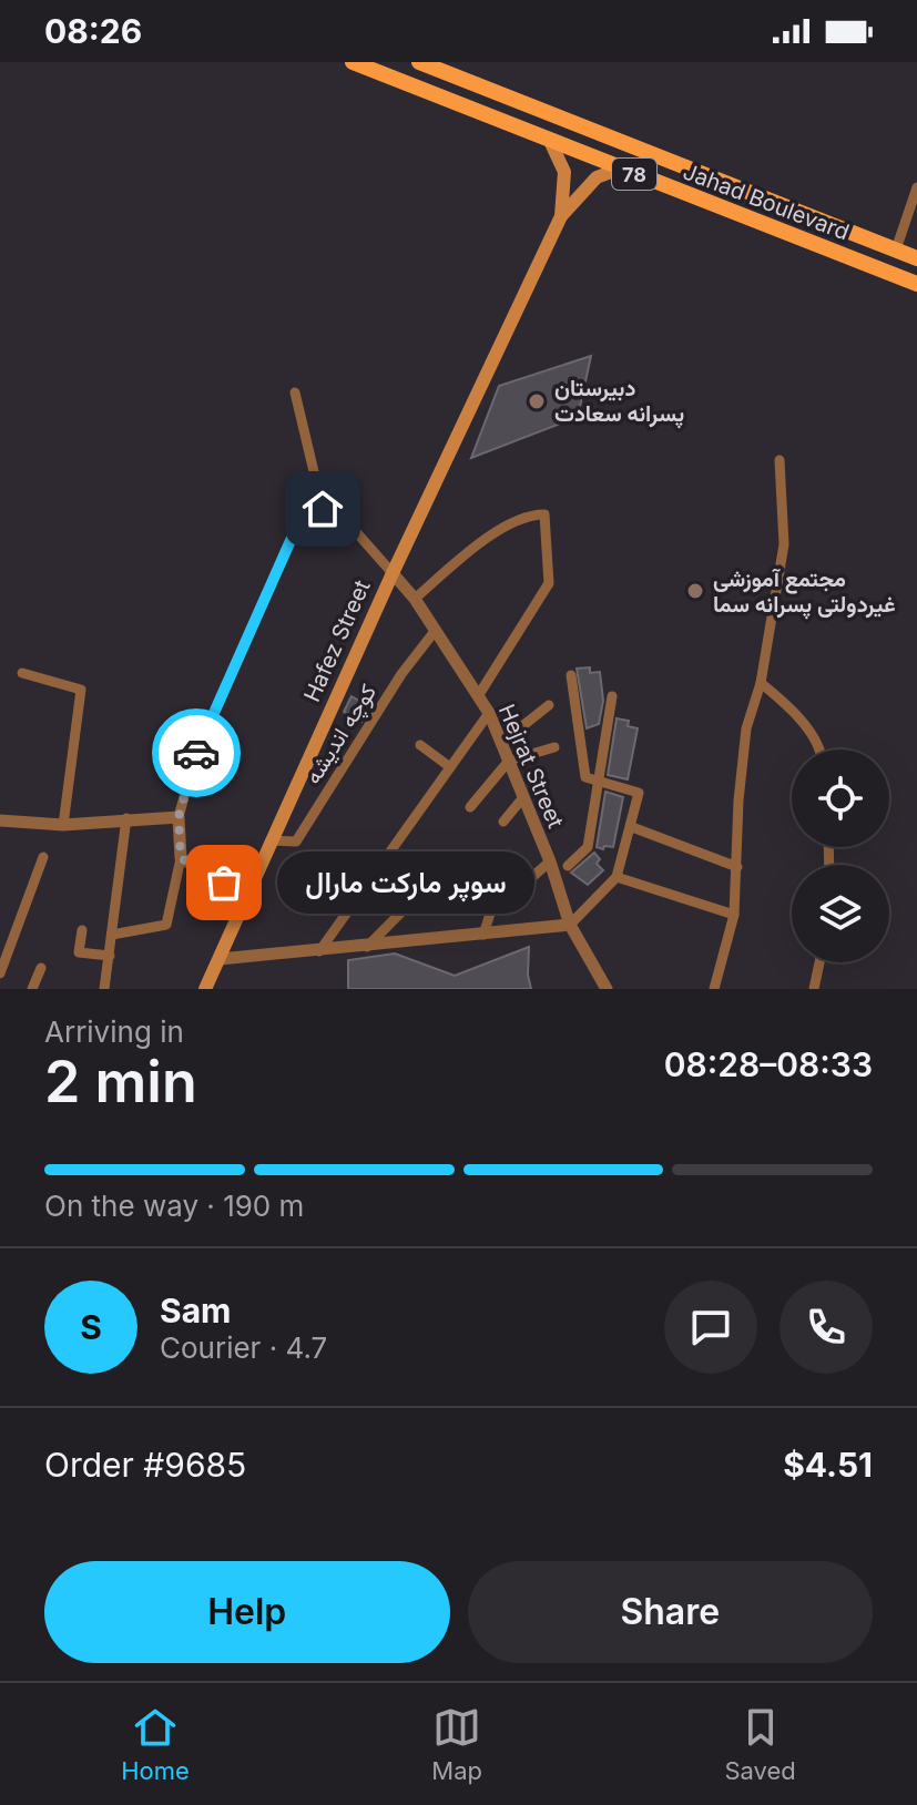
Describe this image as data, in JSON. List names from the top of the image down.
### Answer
{
  "streets": {
    "main road": ["78", "Jahad Boulevard", "Hafez Street"],
    "street": ["کوچه اندیشه", "Hejrat Street"]
  },
  "crossings": [
    ["Hafez Street", "کوچه اندیشه"],
    ["Hafez Street", "Hejrat Street"],
    ["کوچه اندیشه", "Hejrat Street"]
  ],
  "places": ["دبیرستان پسرانه سعادت", "مجتمع آموزشی غیردولتی پسرانه سما", "سوپر مارکت مارال"],
  "page": {
    "status": "08:26",
    "bubble": "سوپر مارکت مارال",
    "heading": ["2 min", "Arriving in", "08:28–08:33"],
    "panel": [
      "Sam",
      "Courier · 4.7",
      "Order #9685",
      "$4.51"
    ],
    "bar": "On the way · 190 m",
    "round": "S",
    "buttons": ["Help", "Share"],
    "tabs": ["Home", "Map", "Saved"]
  }
}
